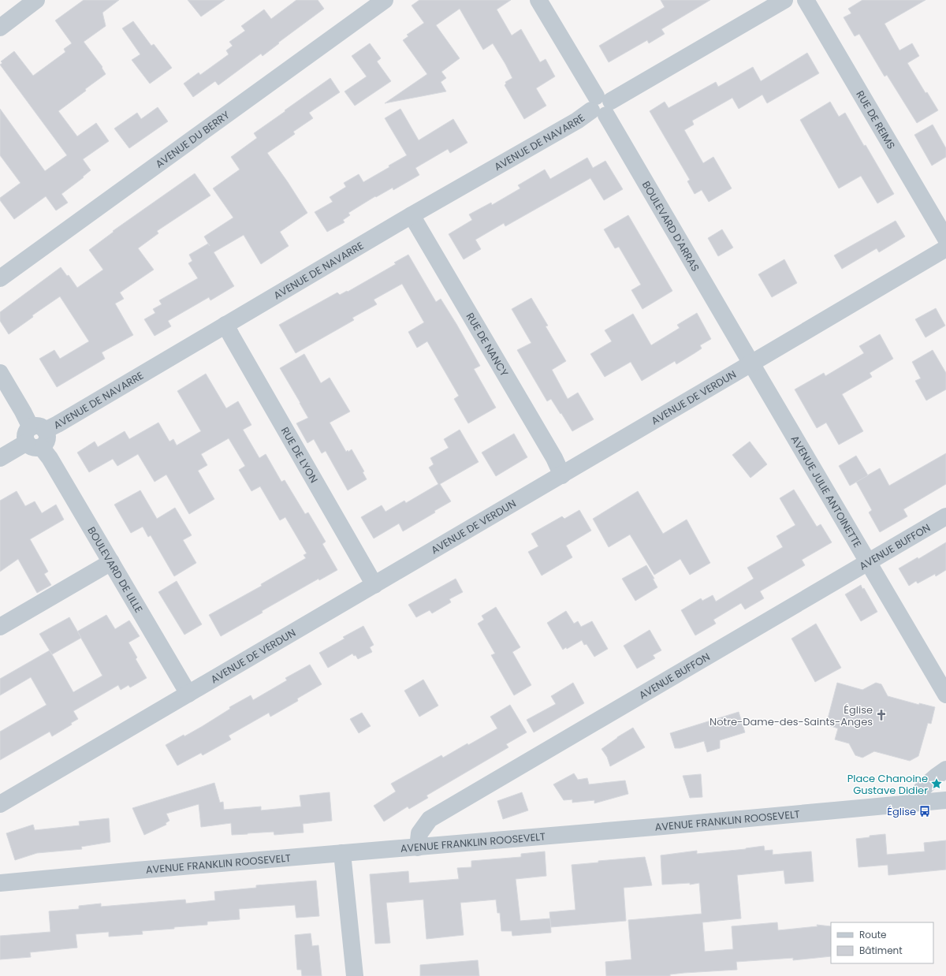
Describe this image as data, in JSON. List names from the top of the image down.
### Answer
{
  "streets": {
    "street": [
      "RUE DE REIMS",
      "AVENUE DU BERRY",
      "AVENUE DE NAVARRE",
      "BOULEVARD D'ARRAS",
      "RUE DE NANCY",
      "AVENUE DE VERDUN",
      "RUE DE LYON",
      "AVENUE JULIE ANTOINETTE",
      "AVENUE BUFFON",
      "BOULEVARD DE LILLE",
      "AVENUE FRANKLIN ROOSEVELT"
    ]
  },
  "crossings": [
    ["AVENUE DE NAVARRE", "BOULEVARD D'ARRAS"],
    ["AVENUE DE NAVARRE", "RUE DE NANCY"],
    ["AVENUE DE NAVARRE", "RUE DE LYON"],
    ["AVENUE DE NAVARRE", "BOULEVARD DE LILLE"],
    ["BOULEVARD D'ARRAS", "AVENUE JULIE ANTOINETTE"],
    ["RUE DE NANCY", "AVENUE DE VERDUN"],
    ["AVENUE DE VERDUN", "RUE DE LYON"],
    ["AVENUE DE VERDUN", "AVENUE JULIE ANTOINETTE"],
    ["AVENUE DE VERDUN", "BOULEVARD DE LILLE"],
    ["AVENUE JULIE ANTOINETTE", "AVENUE BUFFON"],
    ["AVENUE BUFFON", "AVENUE FRANKLIN ROOSEVELT"]
  ],
  "places": {
    "church": ["Église Notre-Dame-des-Saints-Anges"],
    "place": ["Place Chanoine Gustave Didier"],
    "bus stop": ["Église"]
  },
  "legend": ["Route", "Bâtiment"]
}
